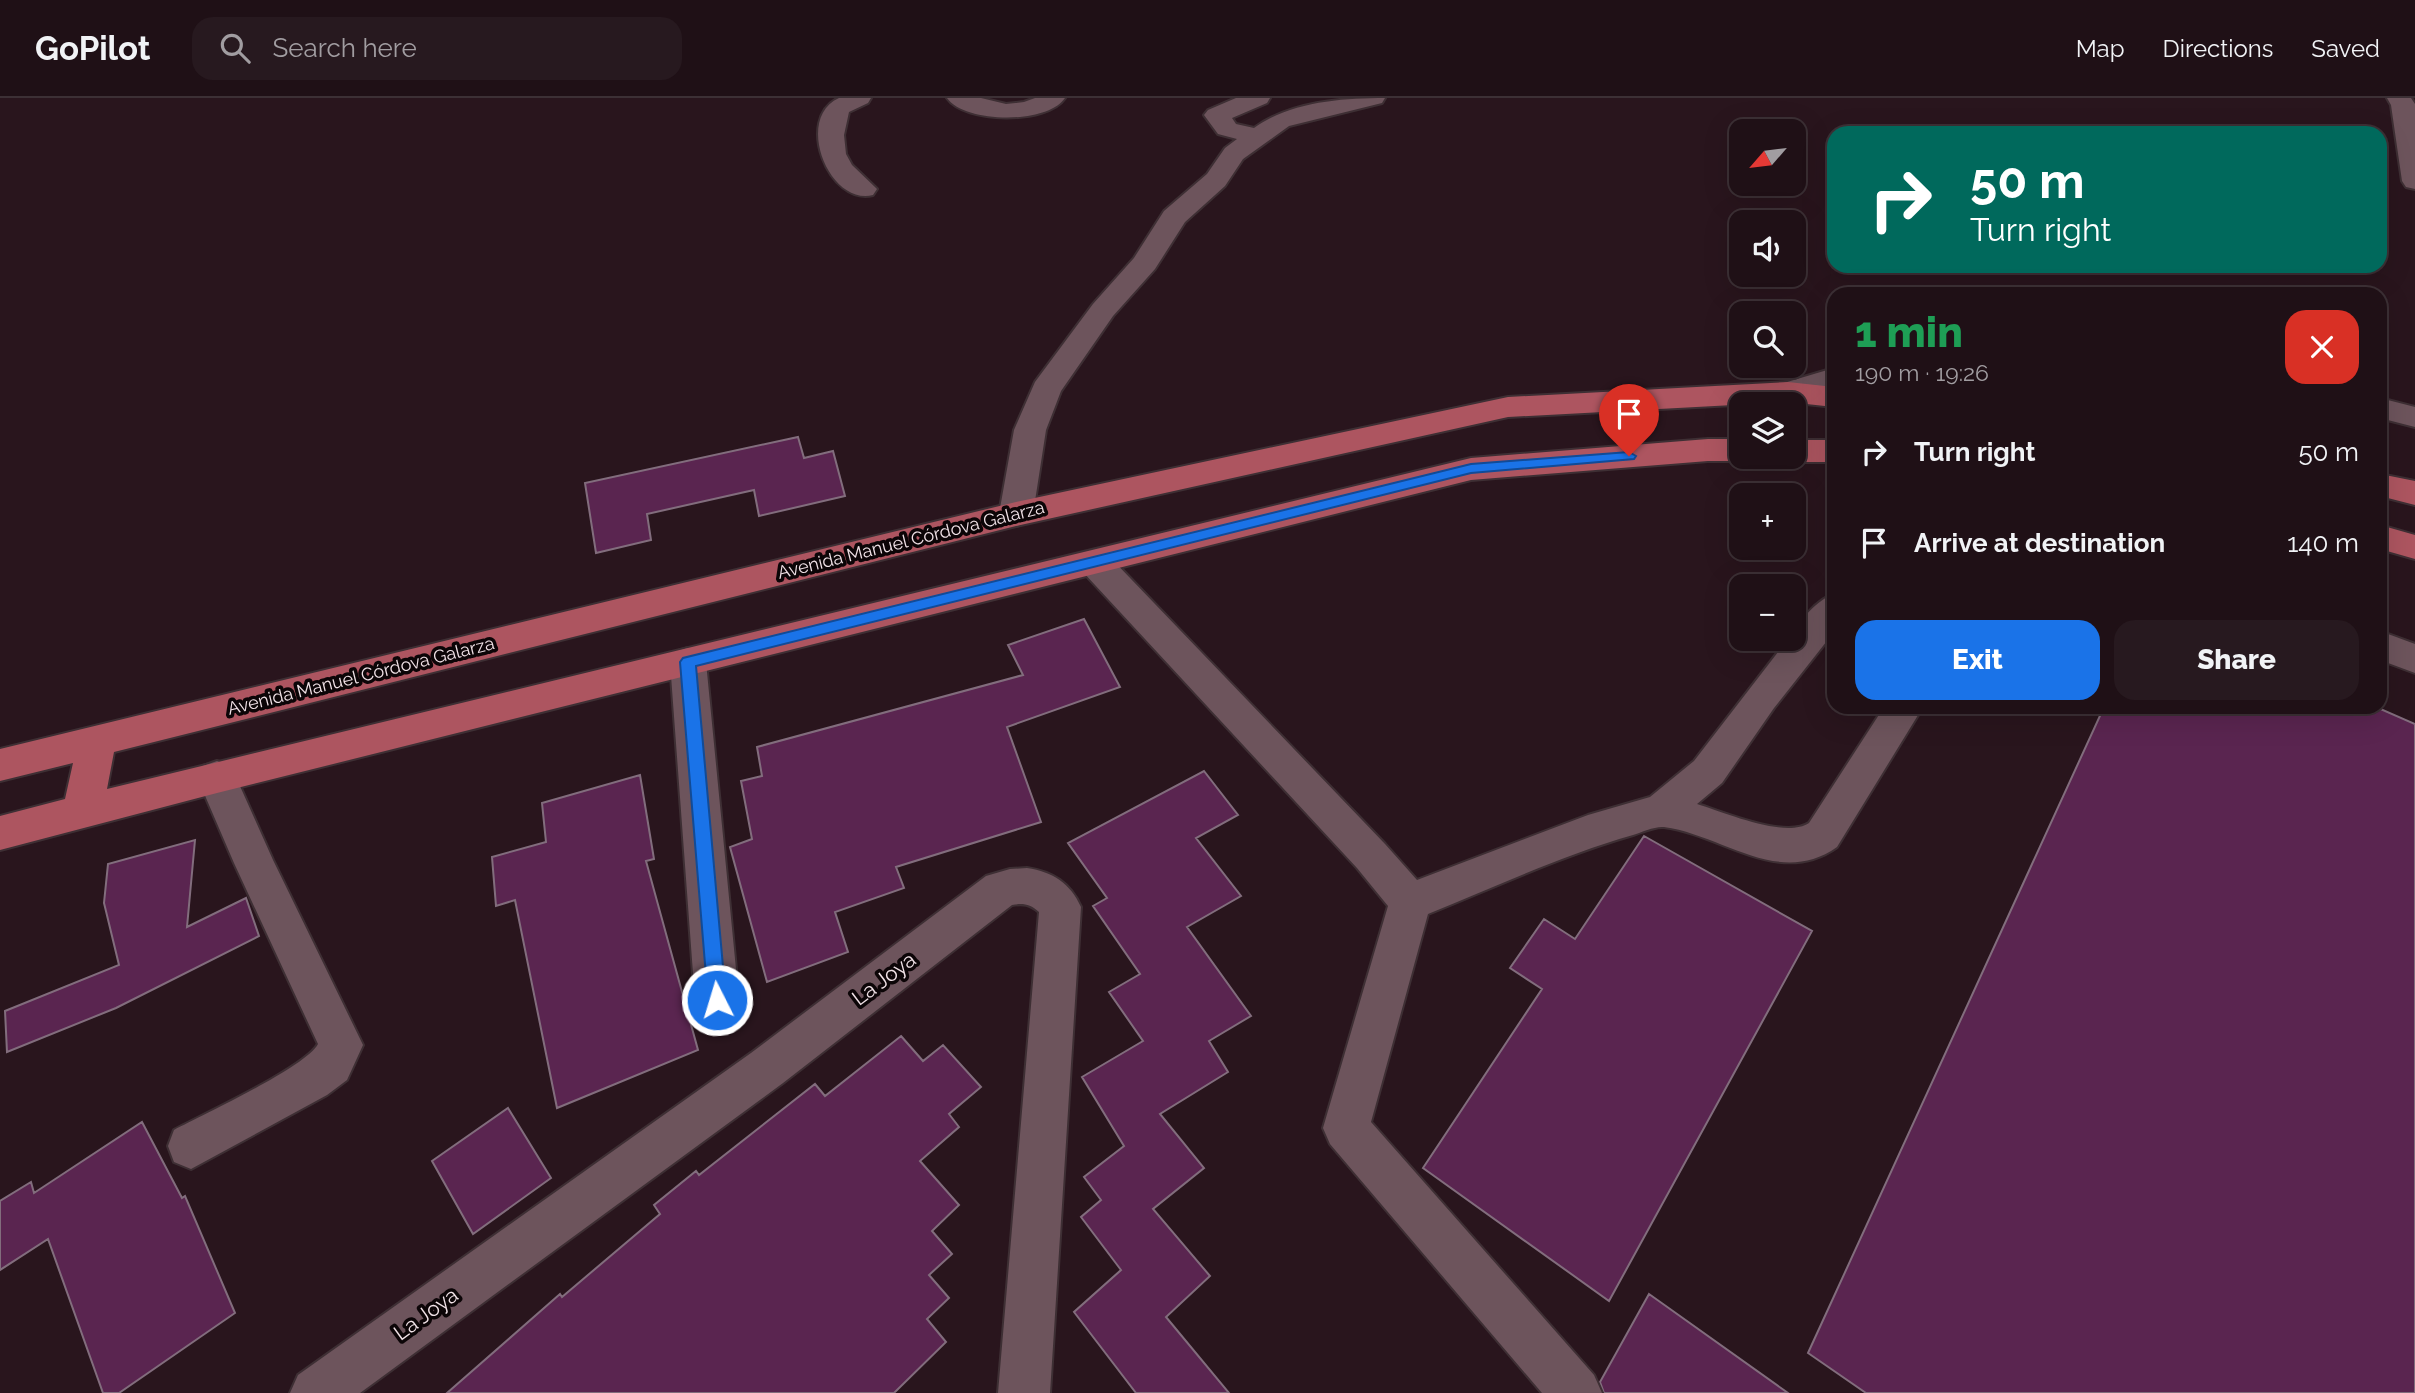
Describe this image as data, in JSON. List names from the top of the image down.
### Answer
{
  "streets": {
    "main road": ["Avenida Manuel Córdova Galarza"],
    "street": ["La Joya"]
  },
  "north": "bottom left",
  "page": {
    "header": "GoPilot",
    "search": "Search here",
    "nav": ["Map", "Directions", "Saved"],
    "map_buttons": ["+", "−"],
    "turn": ["50 m", "Turn right"],
    "heading": ["1 min", "190 m · 19:26"],
    "list": [
      {
        "name": "Turn right",
        "value": "50 m"
      },
      {
        "name": "Arrive at destination",
        "value": "140 m"
      }
    ],
    "buttons": ["Exit", "Share"]
  }
}
